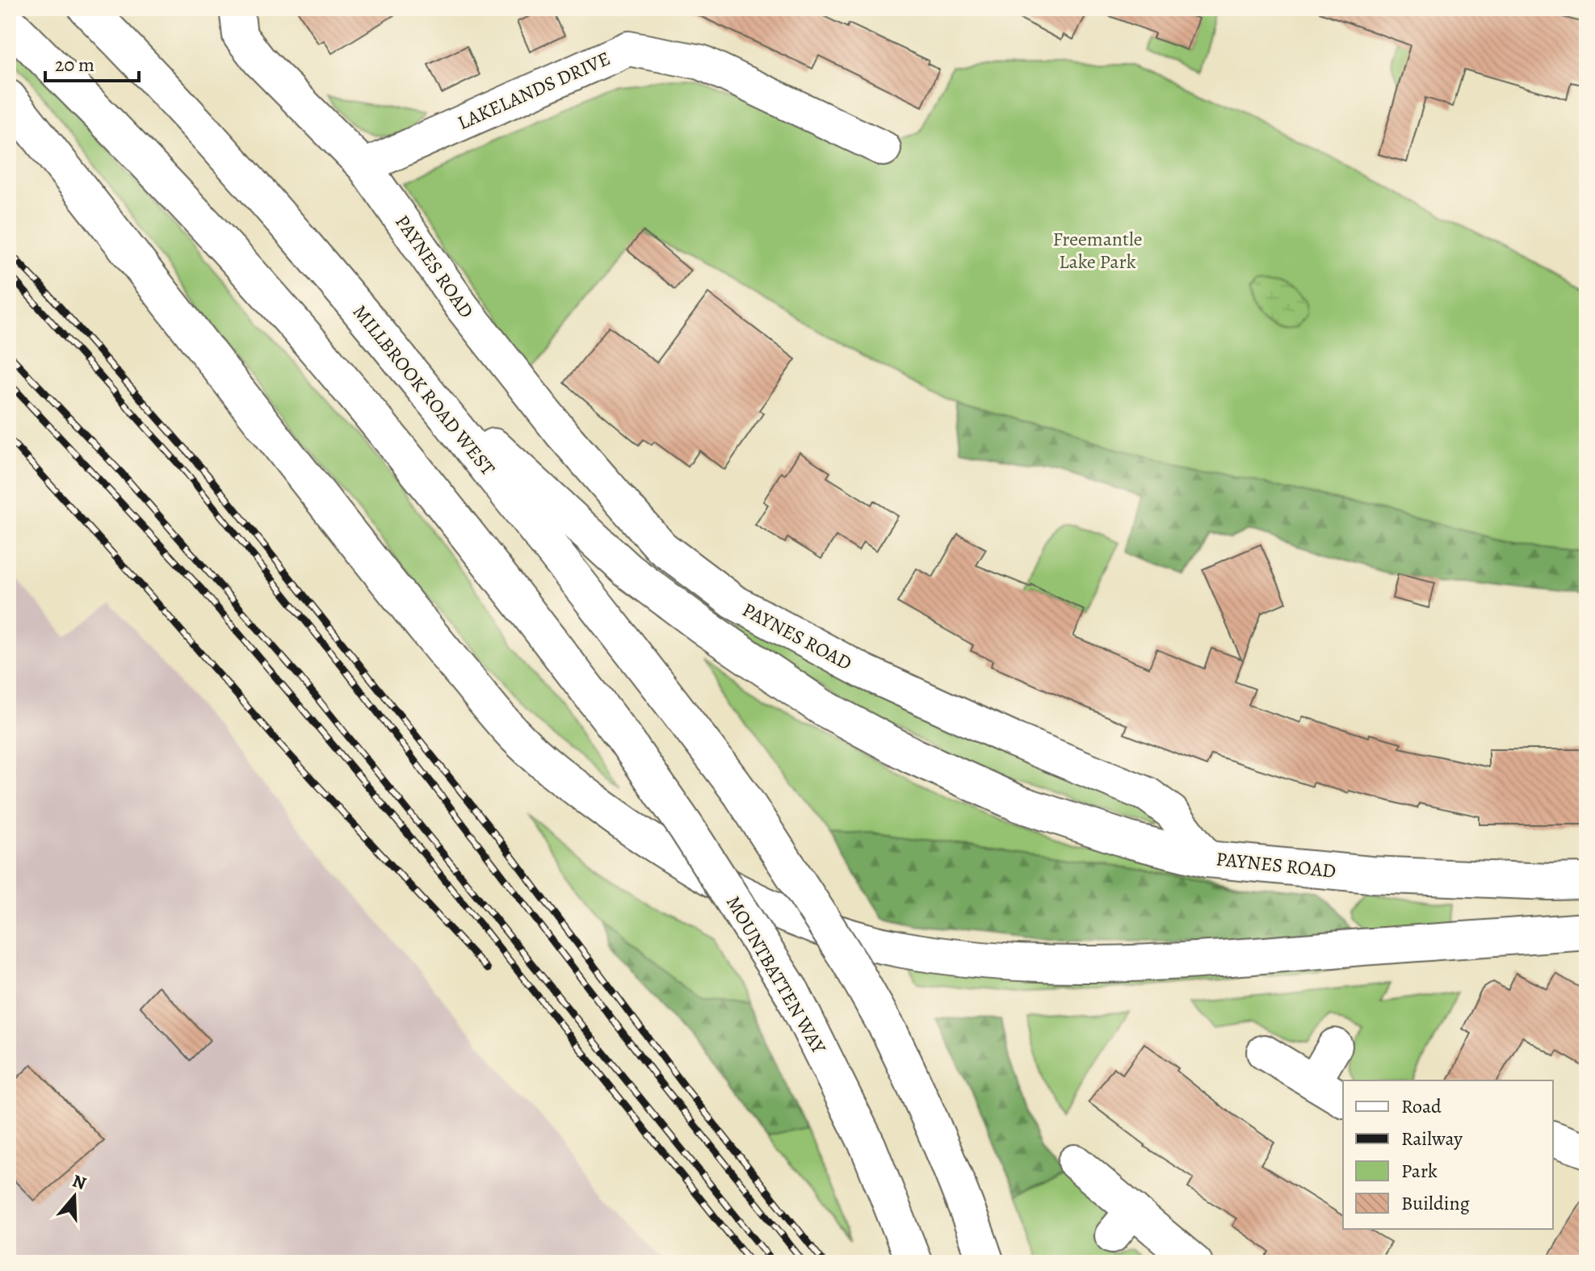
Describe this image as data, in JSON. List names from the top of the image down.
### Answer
{
  "streets": {
    "main road": ["PAYNES ROAD", "MILLBROOK ROAD WEST", "MOUNTBATTEN WAY"],
    "street": ["LAKELANDS DRIVE"]
  },
  "crossings": [
    ["LAKELANDS DRIVE", "PAYNES ROAD"]
  ],
  "parks": ["Freemantle Lake Park"],
  "legend": [
    "Road",
    "Railway",
    "Park",
    "Building"
  ],
  "scale_bar": "20 m",
  "north": "top"
}
